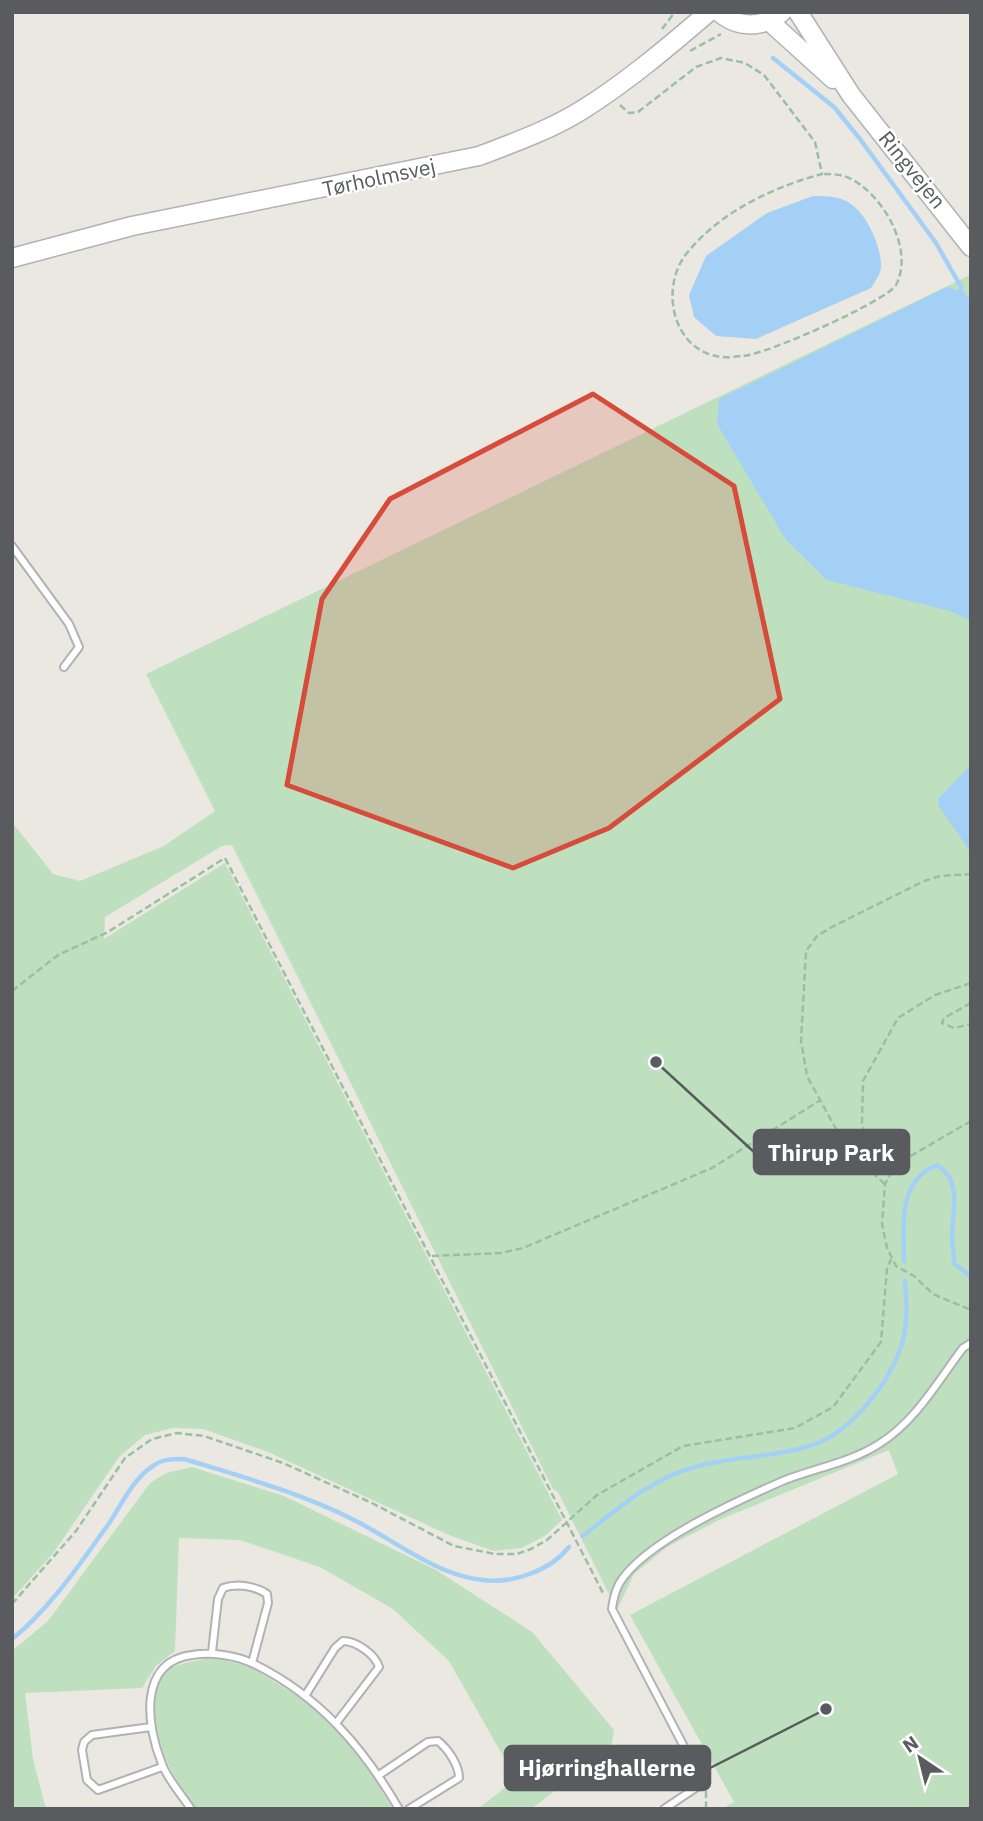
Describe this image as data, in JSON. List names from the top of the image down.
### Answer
{
  "streets": {
    "street": ["Ringvejen", "Tørholmsvej"]
  },
  "places": ["Thirup Park", "Hjørringhallerne"],
  "north": "top left"
}
